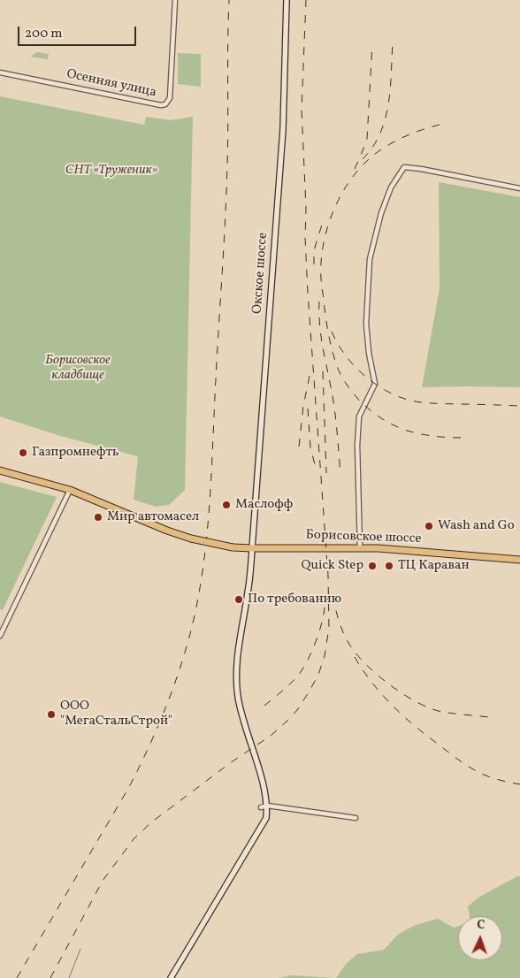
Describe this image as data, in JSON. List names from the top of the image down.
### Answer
{
  "streets": {
    "main road": ["Окское шоссе", "Борисовское шоссе"],
    "street": ["Осенняя улица"]
  },
  "crossings": [
    ["Окское шоссе", "Борисовское шоссе"]
  ],
  "parks": ["СНТ «Труженик»", "Борисовское кладбище"],
  "places": [
    "Газпромнефть",
    "Маслофф",
    "Мир автомасел",
    "Wash and Go",
    "Quick Step",
    "ТЦ Караван",
    "По требованию",
    "ООО \"МегаСтальСтрой\""
  ],
  "scale_bar": "200 m",
  "north": "top"
}
